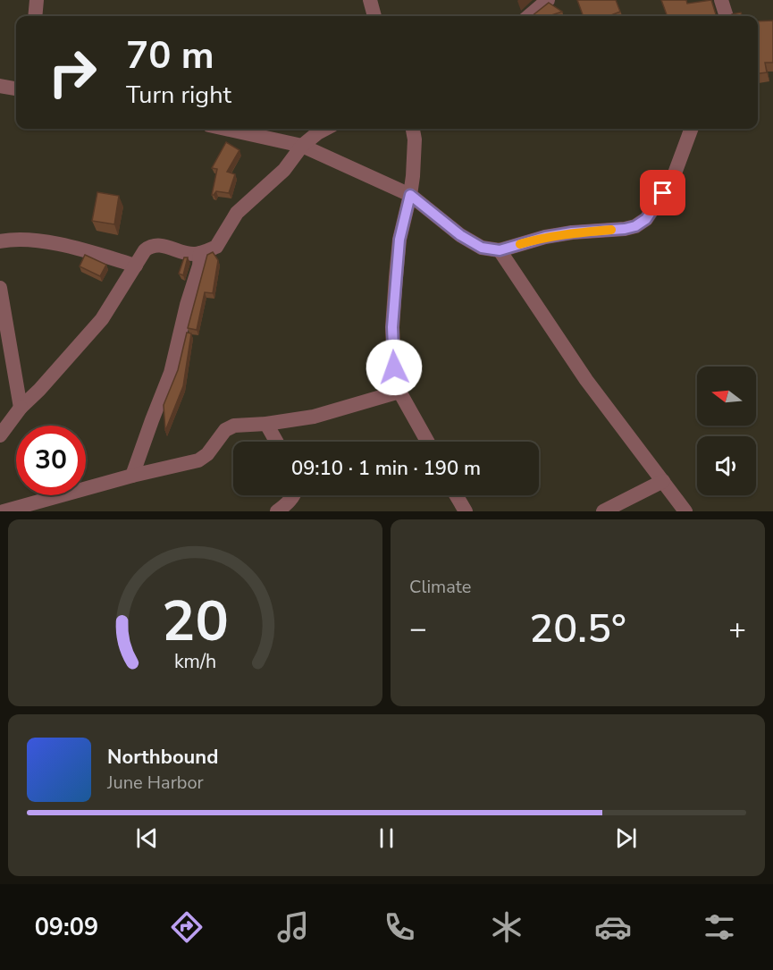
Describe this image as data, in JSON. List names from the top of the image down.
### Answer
{
  "north": "left",
  "page": {
    "turn": ["70 m", "Turn right"],
    "limit": "30",
    "trip": "09:10 · 1 min · 190 m",
    "tile": "Climate",
    "heat": ["−", "20.5°", "+"],
    "song": ["Northbound", "June Harbor"],
    "tabs": "09:09",
    "gauge": ["20", "km/h"]
  }
}
